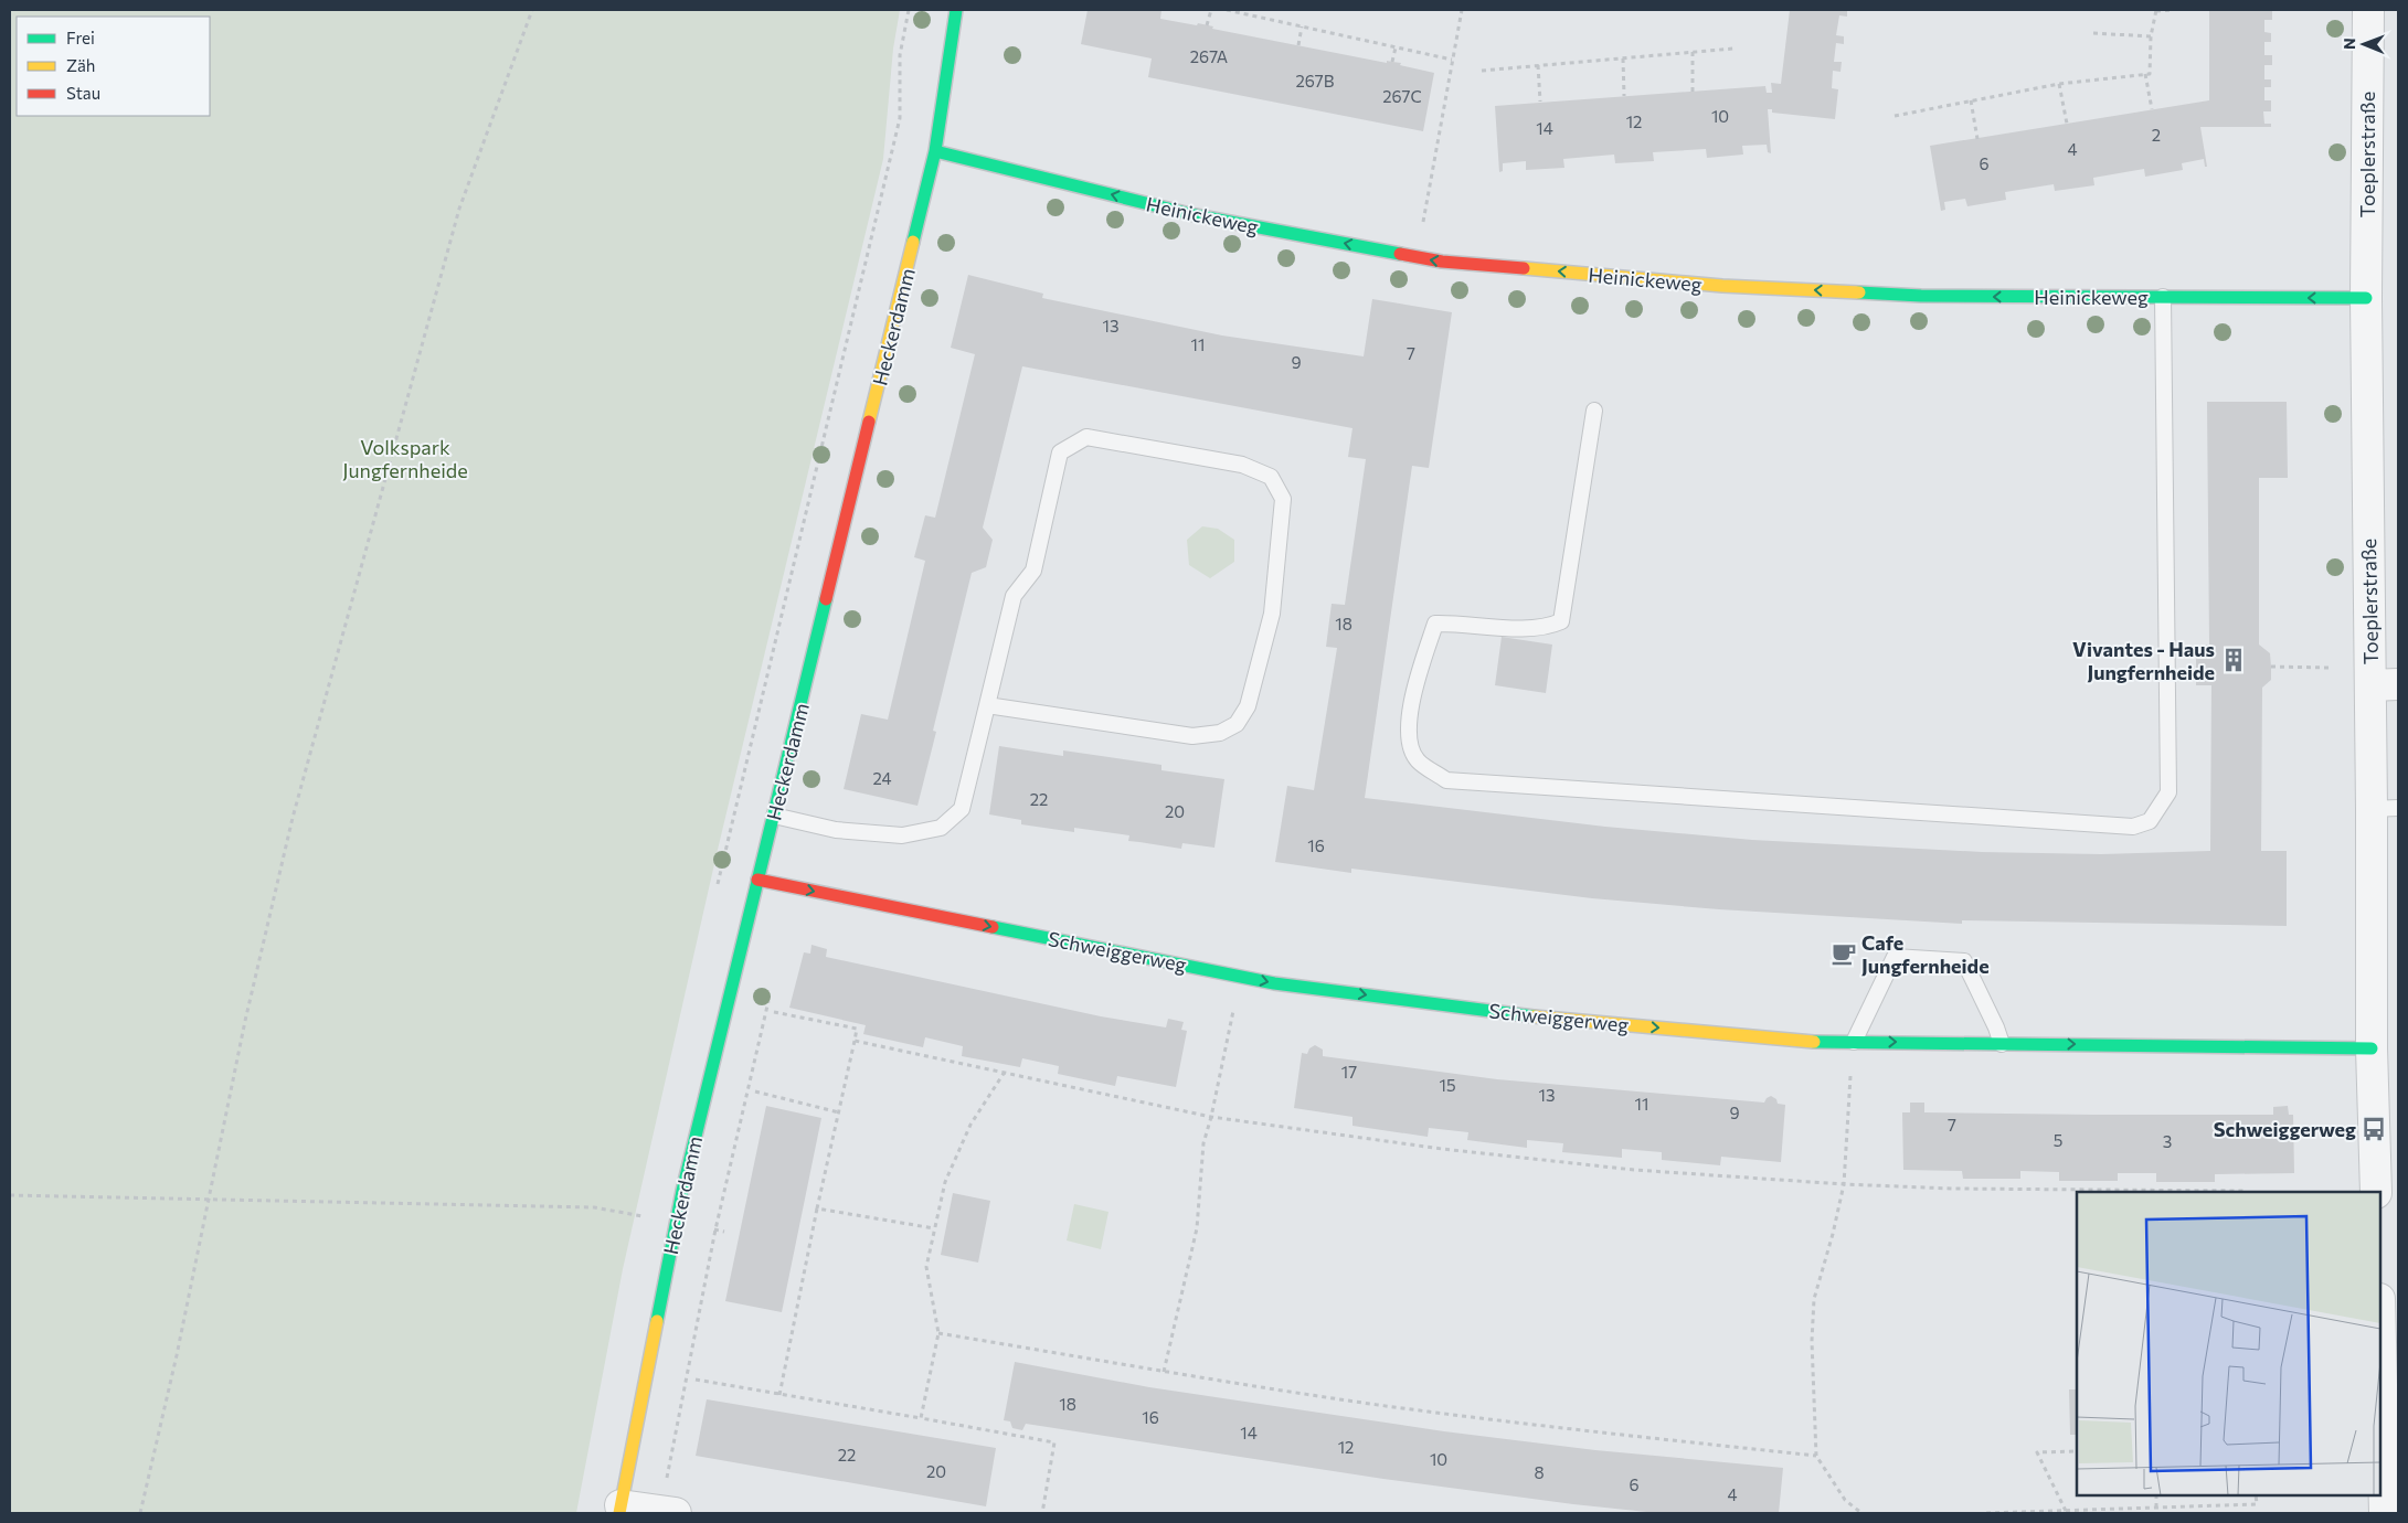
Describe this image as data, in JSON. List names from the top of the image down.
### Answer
{
  "streets": {
    "street": [
      "Toeplerstraße",
      "Heinickeweg",
      "Heckerdamm",
      "Schweiggerweg"
    ]
  },
  "crossings": [
    ["Toeplerstraße", "Heinickeweg"],
    ["Toeplerstraße", "Schweiggerweg"],
    ["Heinickeweg", "Heckerdamm"],
    ["Heckerdamm", "Schweiggerweg"]
  ],
  "one_way": ["Heinickeweg", "Schweiggerweg"],
  "parks": ["Volkspark Jungfernheide"],
  "places": {
    "building": ["Vivantes - Haus Jungfernheide"],
    "cafe": ["Cafe Jungfernheide"],
    "bus stop": ["Schweiggerweg"]
  },
  "house_numbers": [
    "267A",
    "267B",
    "267C",
    "10",
    "12",
    "14",
    "2",
    "4",
    "6",
    "13",
    "11",
    "7",
    "9",
    "18",
    "24",
    "22",
    "20",
    "16",
    "17",
    "15",
    "13",
    "11",
    "9",
    "7",
    "5",
    "3",
    "18",
    "16",
    "14",
    "12",
    "22",
    "10",
    "20",
    "8",
    "6",
    "4"
  ],
  "legend": ["Frei", "Zäh", "Stau"],
  "north": "left"
}
